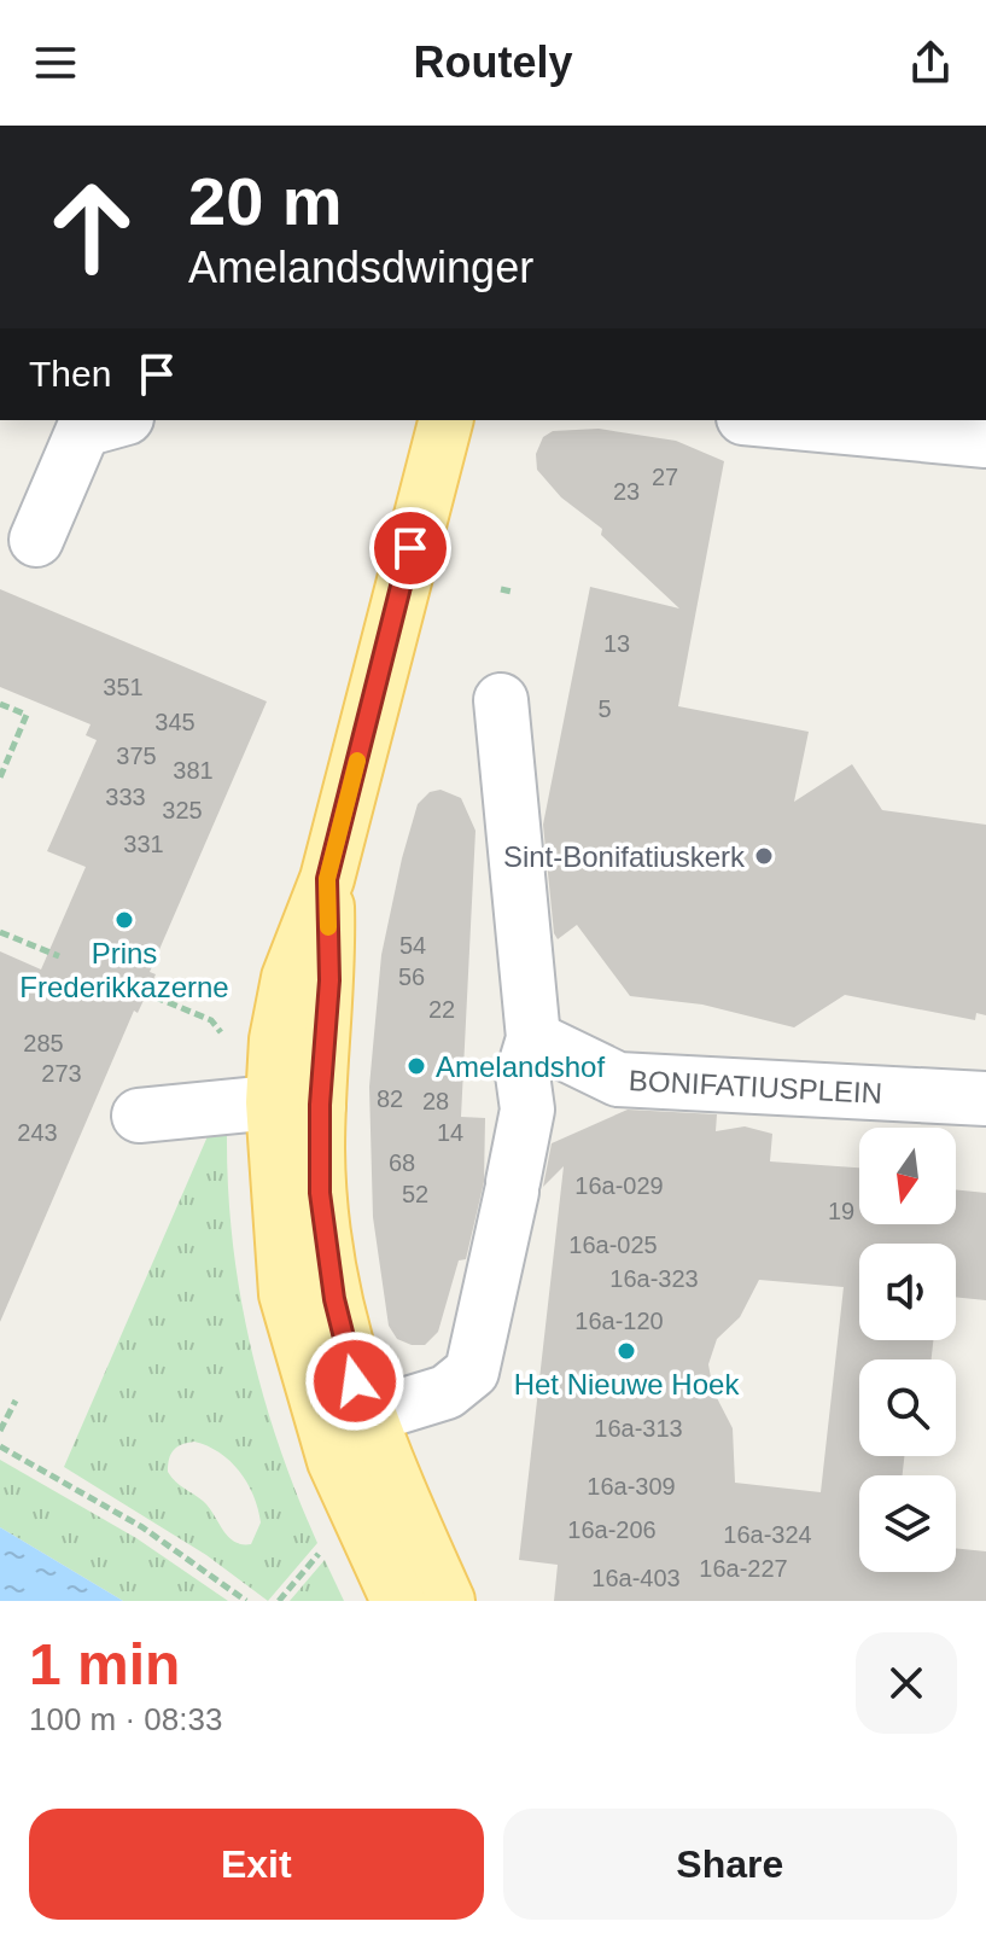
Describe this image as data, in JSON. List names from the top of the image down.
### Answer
{
  "streets": {
    "street": ["BONIFATIUSPLEIN"]
  },
  "places": [
    "Sint-Bonifatiuskerk",
    "Prins Frederikkazerne",
    "Amelandshof",
    "Het Nieuwe Hoek"
  ],
  "house_numbers": [
    "27",
    "23",
    "13",
    "351",
    "5",
    "345",
    "375",
    "381",
    "333",
    "325",
    "331",
    "54",
    "56",
    "22",
    "285",
    "273",
    "82",
    "28",
    "243",
    "14",
    "68",
    "16a-029",
    "52",
    "19",
    "16a-025",
    "16a-323",
    "16a-120",
    "16a-313",
    "16a-309",
    "16a-206",
    "16a-324",
    "16a-227",
    "16a-403"
  ],
  "north": "bottom",
  "page": {
    "header": "Routely",
    "turn": ["20 m", "Amelandsdwinger"],
    "then": "Then",
    "heading": ["1 min", "100 m · 08:33"],
    "buttons": ["Exit", "Share"]
  }
}
